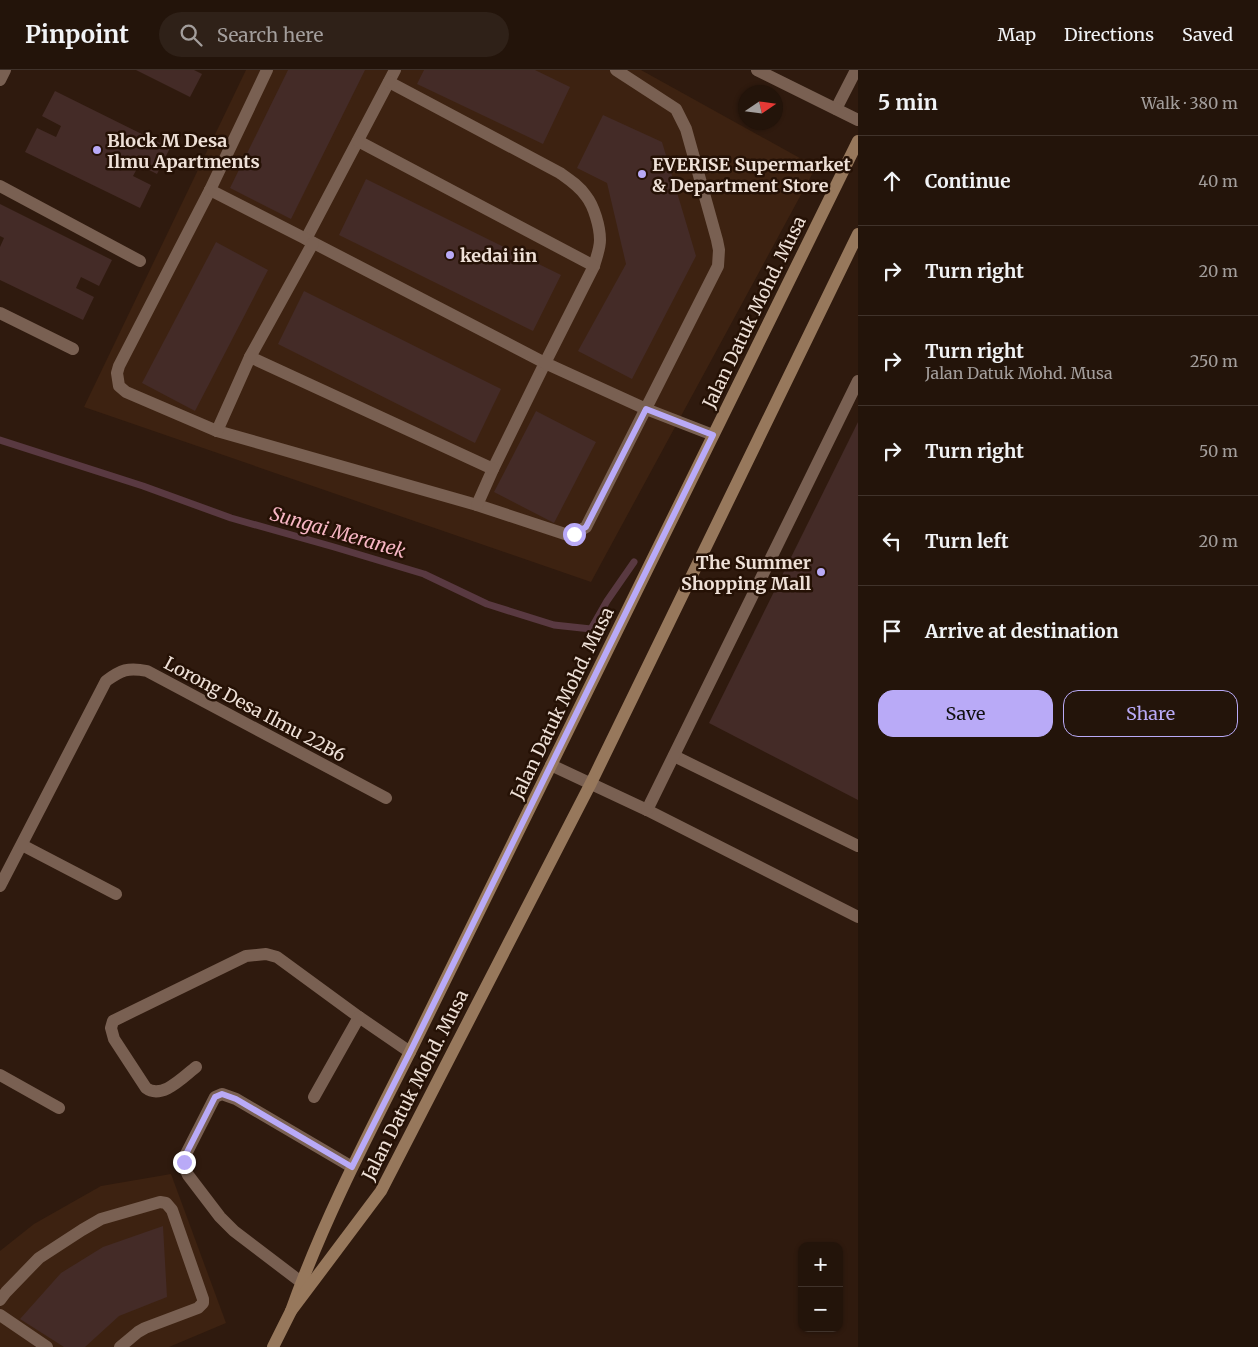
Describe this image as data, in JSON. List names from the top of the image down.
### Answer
{
  "streets": {
    "main road": ["Jalan Datuk Mohd. Musa"],
    "street": ["Lorong Desa Ilmu 22B6"]
  },
  "water": ["Sungai Meranek"],
  "places": [
    "Block M Desa Ilmu Apartments",
    "EVERISE Supermarket & Department Store",
    "kedai iin",
    "The Summer Shopping Mall"
  ],
  "north": "right",
  "page": {
    "header": "Pinpoint",
    "search": "Search here",
    "nav": ["Map", "Directions", "Saved"],
    "heading": ["5 min", "Walk · 380 m"],
    "list": [
      ["Continue", "40 m"],
      ["Turn right", "20 m"],
      ["Turn right", "Jalan Datuk Mohd. Musa", "250 m"],
      ["Turn right", "50 m"],
      ["Turn left", "20 m"],
      "Arrive at destination"
    ],
    "buttons": ["Save", "Share"],
    "map_buttons": ["+", "−"]
  }
}
